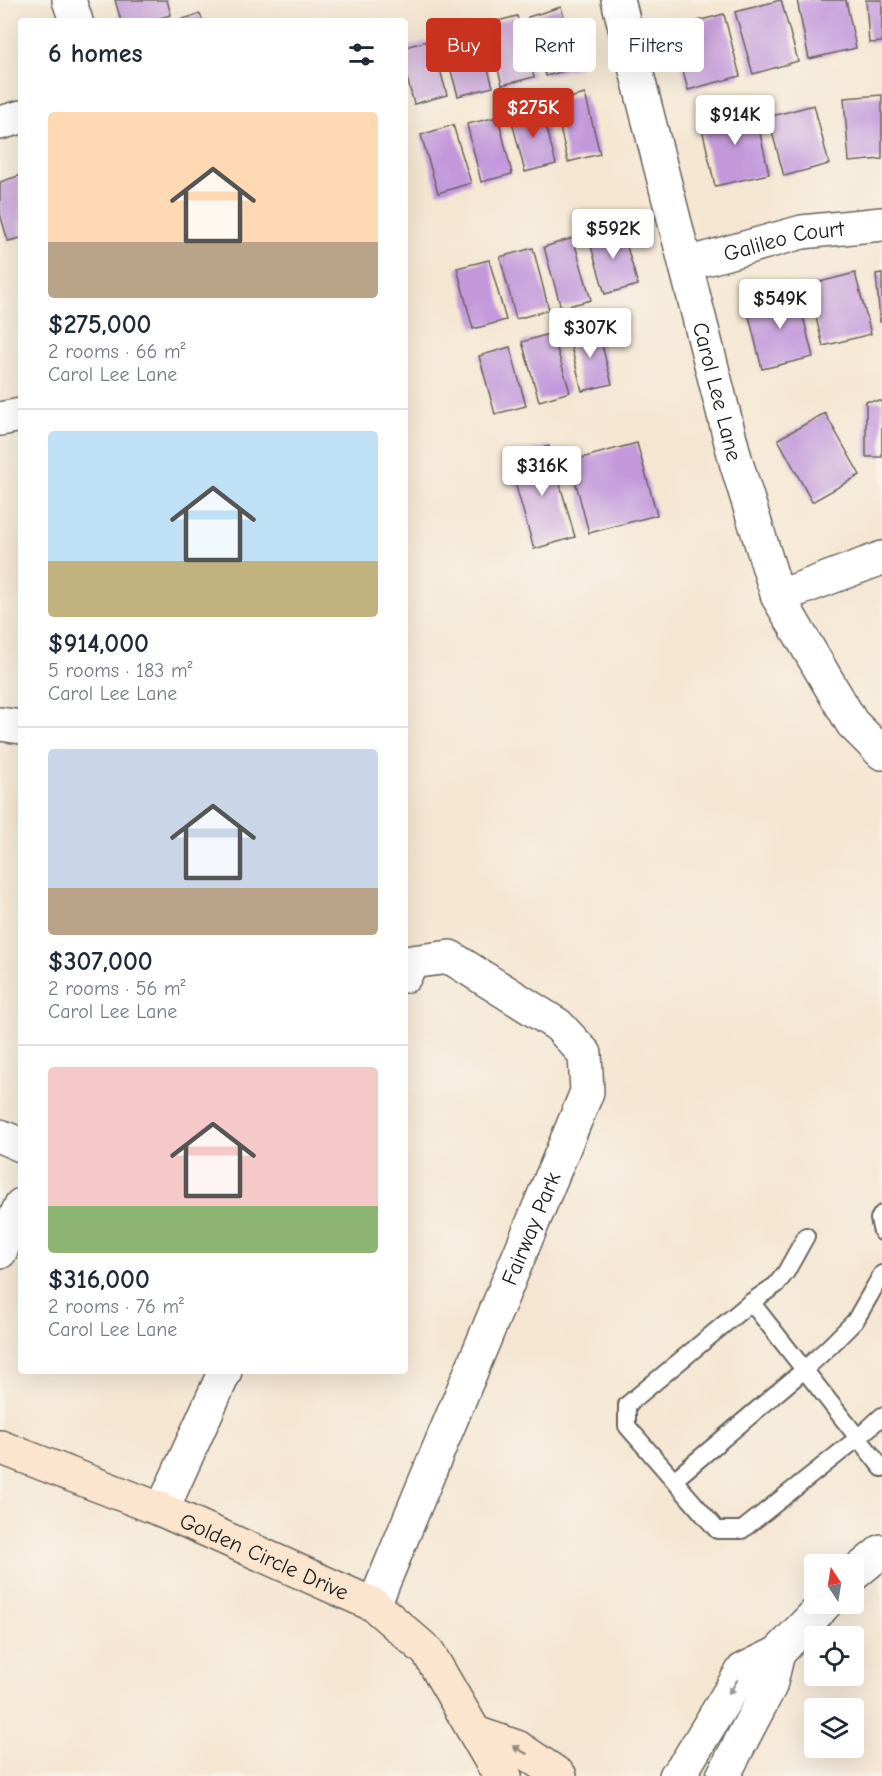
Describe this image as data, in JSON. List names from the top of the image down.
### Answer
{
  "streets": {
    "street": [
      "Galileo Court",
      "Carol Lee Lane",
      "Fairway Park",
      "Golden Circle Drive"
    ]
  },
  "crossings": [
    ["Galileo Court", "Carol Lee Lane"],
    ["Fairway Park", "Golden Circle Drive"]
  ],
  "north": "top",
  "page": {
    "chip": ["Buy", "Rent", "Filters"],
    "heading": "6 homes",
    "price": [
      "$275K",
      "$914K",
      "$592K",
      "$549K",
      "$307K",
      "$316K"
    ],
    "list": [
      {
        "name": "$275,000",
        "note": "2 rooms · 66 m² · Carol Lee Lane"
      },
      {
        "name": "$914,000",
        "note": "5 rooms · 183 m² · Carol Lee Lane"
      },
      {
        "name": "$307,000",
        "note": "2 rooms · 56 m² · Carol Lee Lane"
      },
      {
        "name": "$316,000",
        "note": "2 rooms · 76 m² · Carol Lee Lane"
      }
    ]
  }
}
